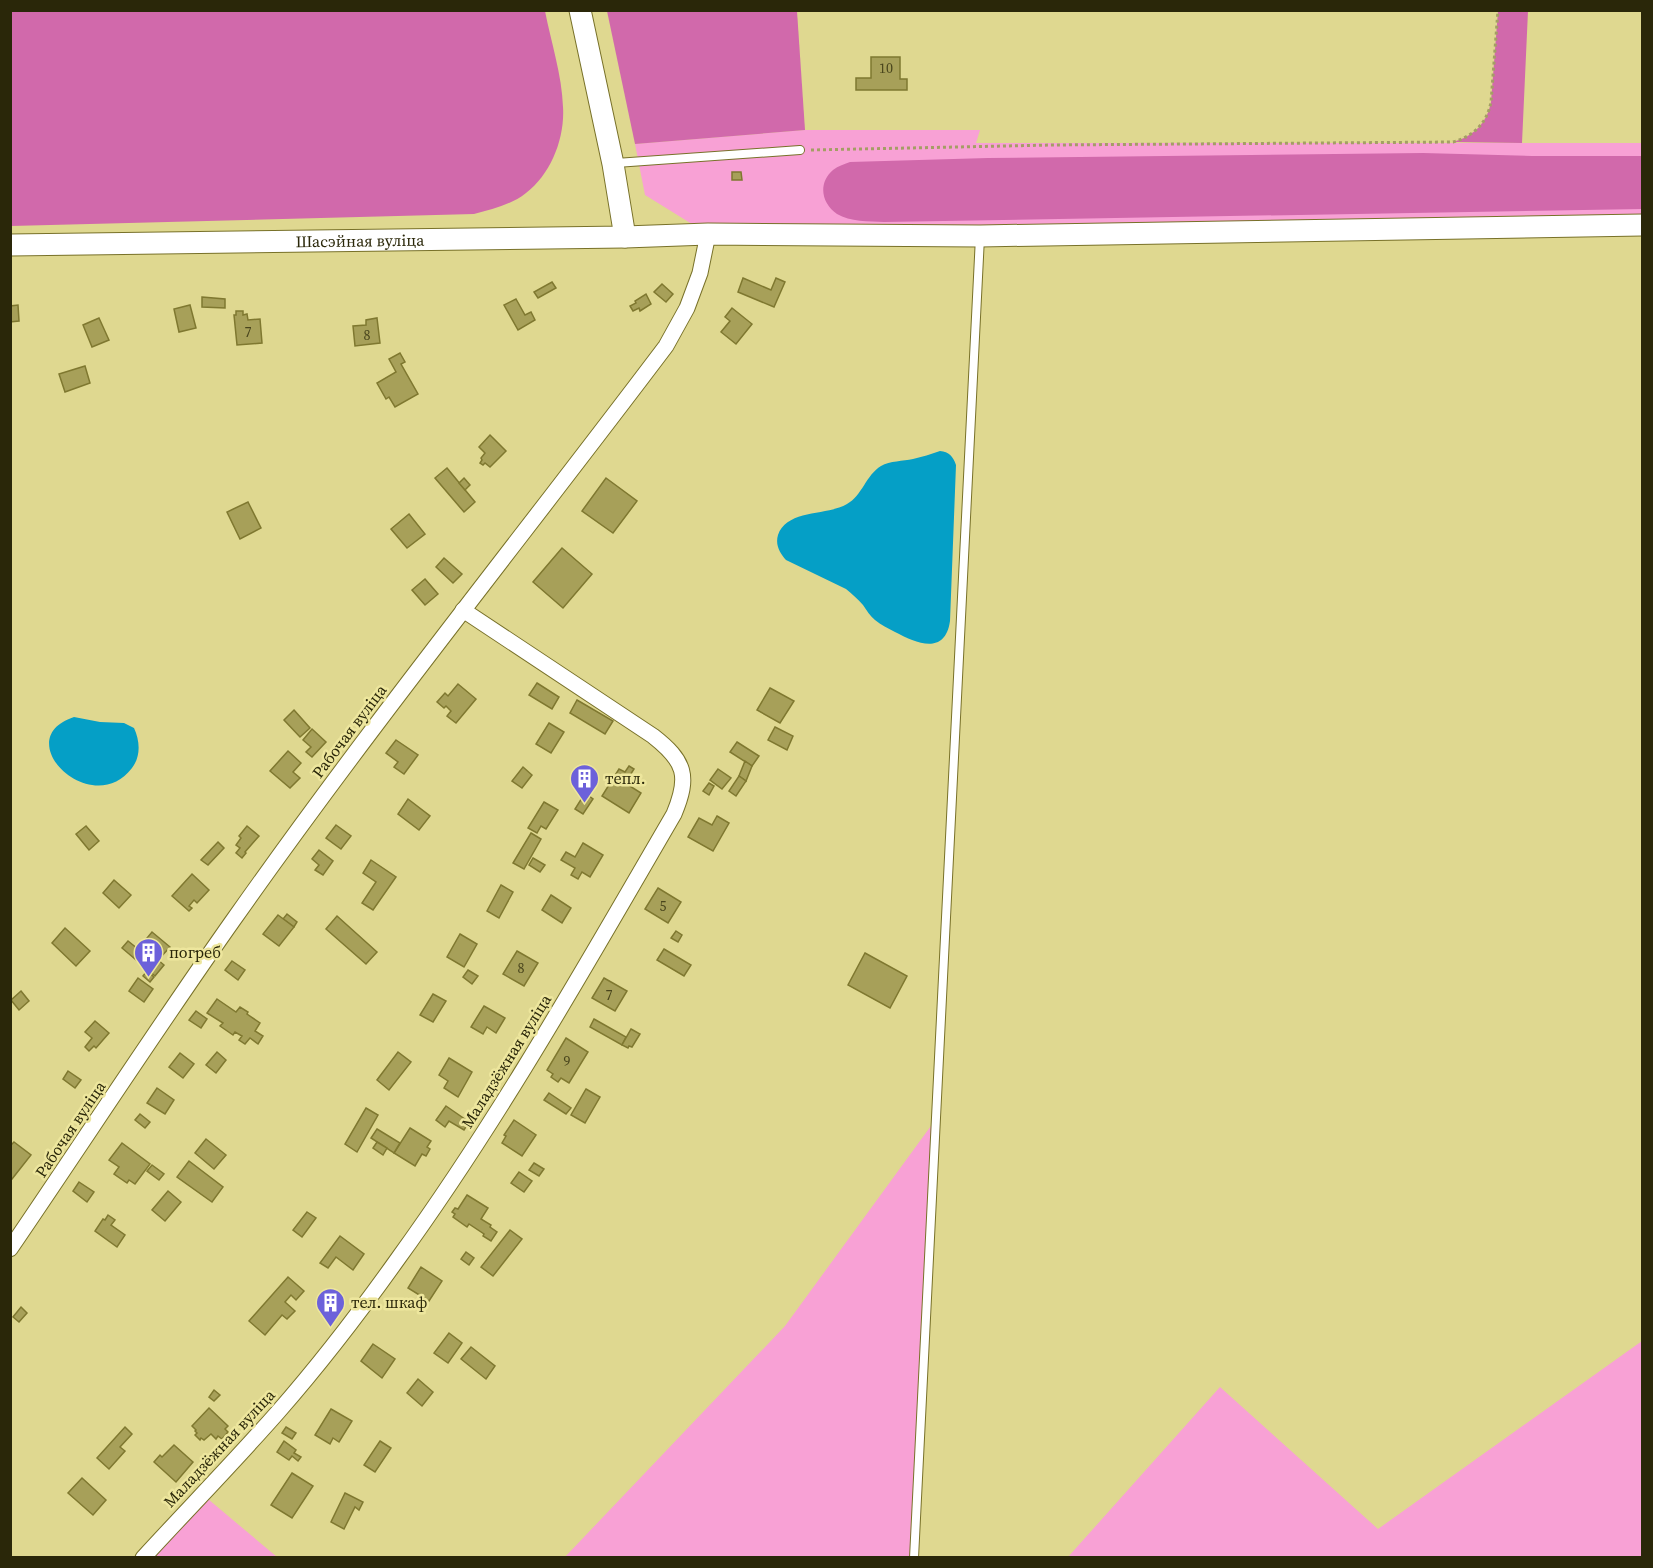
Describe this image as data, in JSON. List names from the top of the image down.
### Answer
{
  "streets": {
    "main road": ["Шасэйная вуліца"],
    "street": ["Рабочая вуліца", "Маладзёжная вуліца"]
  },
  "crossings": [
    ["Шасэйная вуліца", "Рабочая вуліца"],
    ["Рабочая вуліца", "Маладзёжная вуліца"]
  ],
  "places": {
    "building": ["тепл.", "погреб", "тел. шкаф"]
  },
  "house_numbers": [
    "10",
    "7",
    "8",
    "5",
    "8",
    "7",
    "9"
  ]
}
